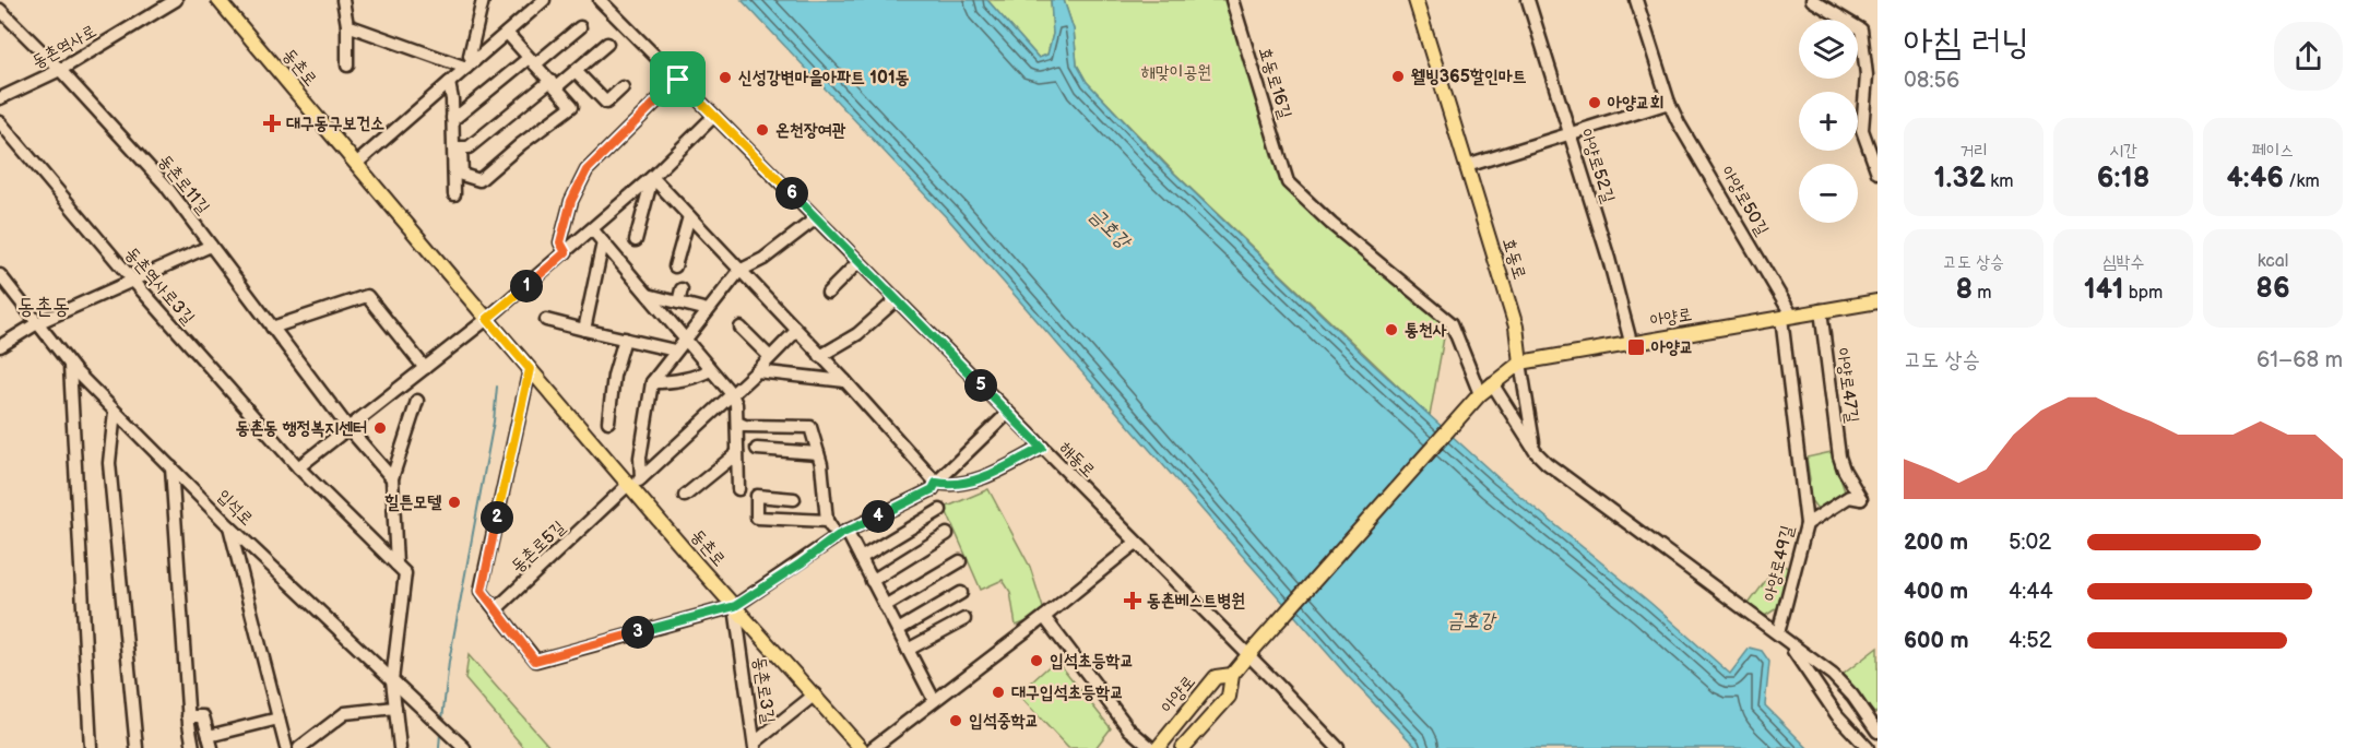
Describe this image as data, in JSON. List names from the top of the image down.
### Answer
{
  "streets": {
    "main road": ["동촌로", "효동로", "아양로"],
    "street": [
      "동촌역사로",
      "효동로16길",
      "아양로52길",
      "동촌로11길",
      "아양로50길",
      "동촌역사로3길",
      "아양로47길",
      "해동로",
      "입석로",
      "동촌로5길",
      "아양로49길",
      "동촌로3길"
    ]
  },
  "crossings": [
    ["동촌역사로", "동촌로11길"],
    ["동촌로", "동촌로5길"],
    ["동촌로", "동촌로3길"],
    ["효동로16길", "아양로"],
    ["아양로52길", "아양로"],
    ["아양로50길", "아양로"],
    ["아양로50길", "아양로49길"],
    ["효동로", "아양로"],
    ["아양로", "아양로47길"],
    ["아양로", "해동로"],
    ["아양로", "아양로49길"],
    ["아양로47길", "아양로49길"]
  ],
  "districts": ["동촌동"],
  "water": ["금호강"],
  "parks": ["해맞이공원"],
  "places": {
    "other": [
      "웰빙365할인마트",
      "신성강변마을아파트 101동",
      "아양교회",
      "온천장여관",
      "통천사",
      "동촌동 행정복지센터",
      "힐튼모텔",
      "입석초등학교",
      "대구입석초등학교",
      "입석중학교"
    ],
    "health": ["대구동구보건소", "동촌베스트병원"],
    "transit": ["아양교"]
  },
  "page": {
    "heading": ["아침 러닝", "08:56"],
    "map_buttons": ["+", "−"],
    "stats": [
      ["거리", "1.32 km"],
      ["시간", "6:18"],
      ["페이스", "4:46 /km"],
      ["고도 상승", "8 m"],
      ["심박수", "141 bpm"],
      ["kcal", "86"]
    ],
    "pins": [
      "6",
      "1",
      "5",
      "4",
      "2",
      "3"
    ],
    "chart": ["고도 상승", "61–68 m"],
    "list": [
      {
        "name": "200 m",
        "note": "5:02"
      },
      {
        "name": "400 m",
        "note": "4:44"
      },
      {
        "name": "600 m",
        "note": "4:52"
      }
    ]
  }
}
